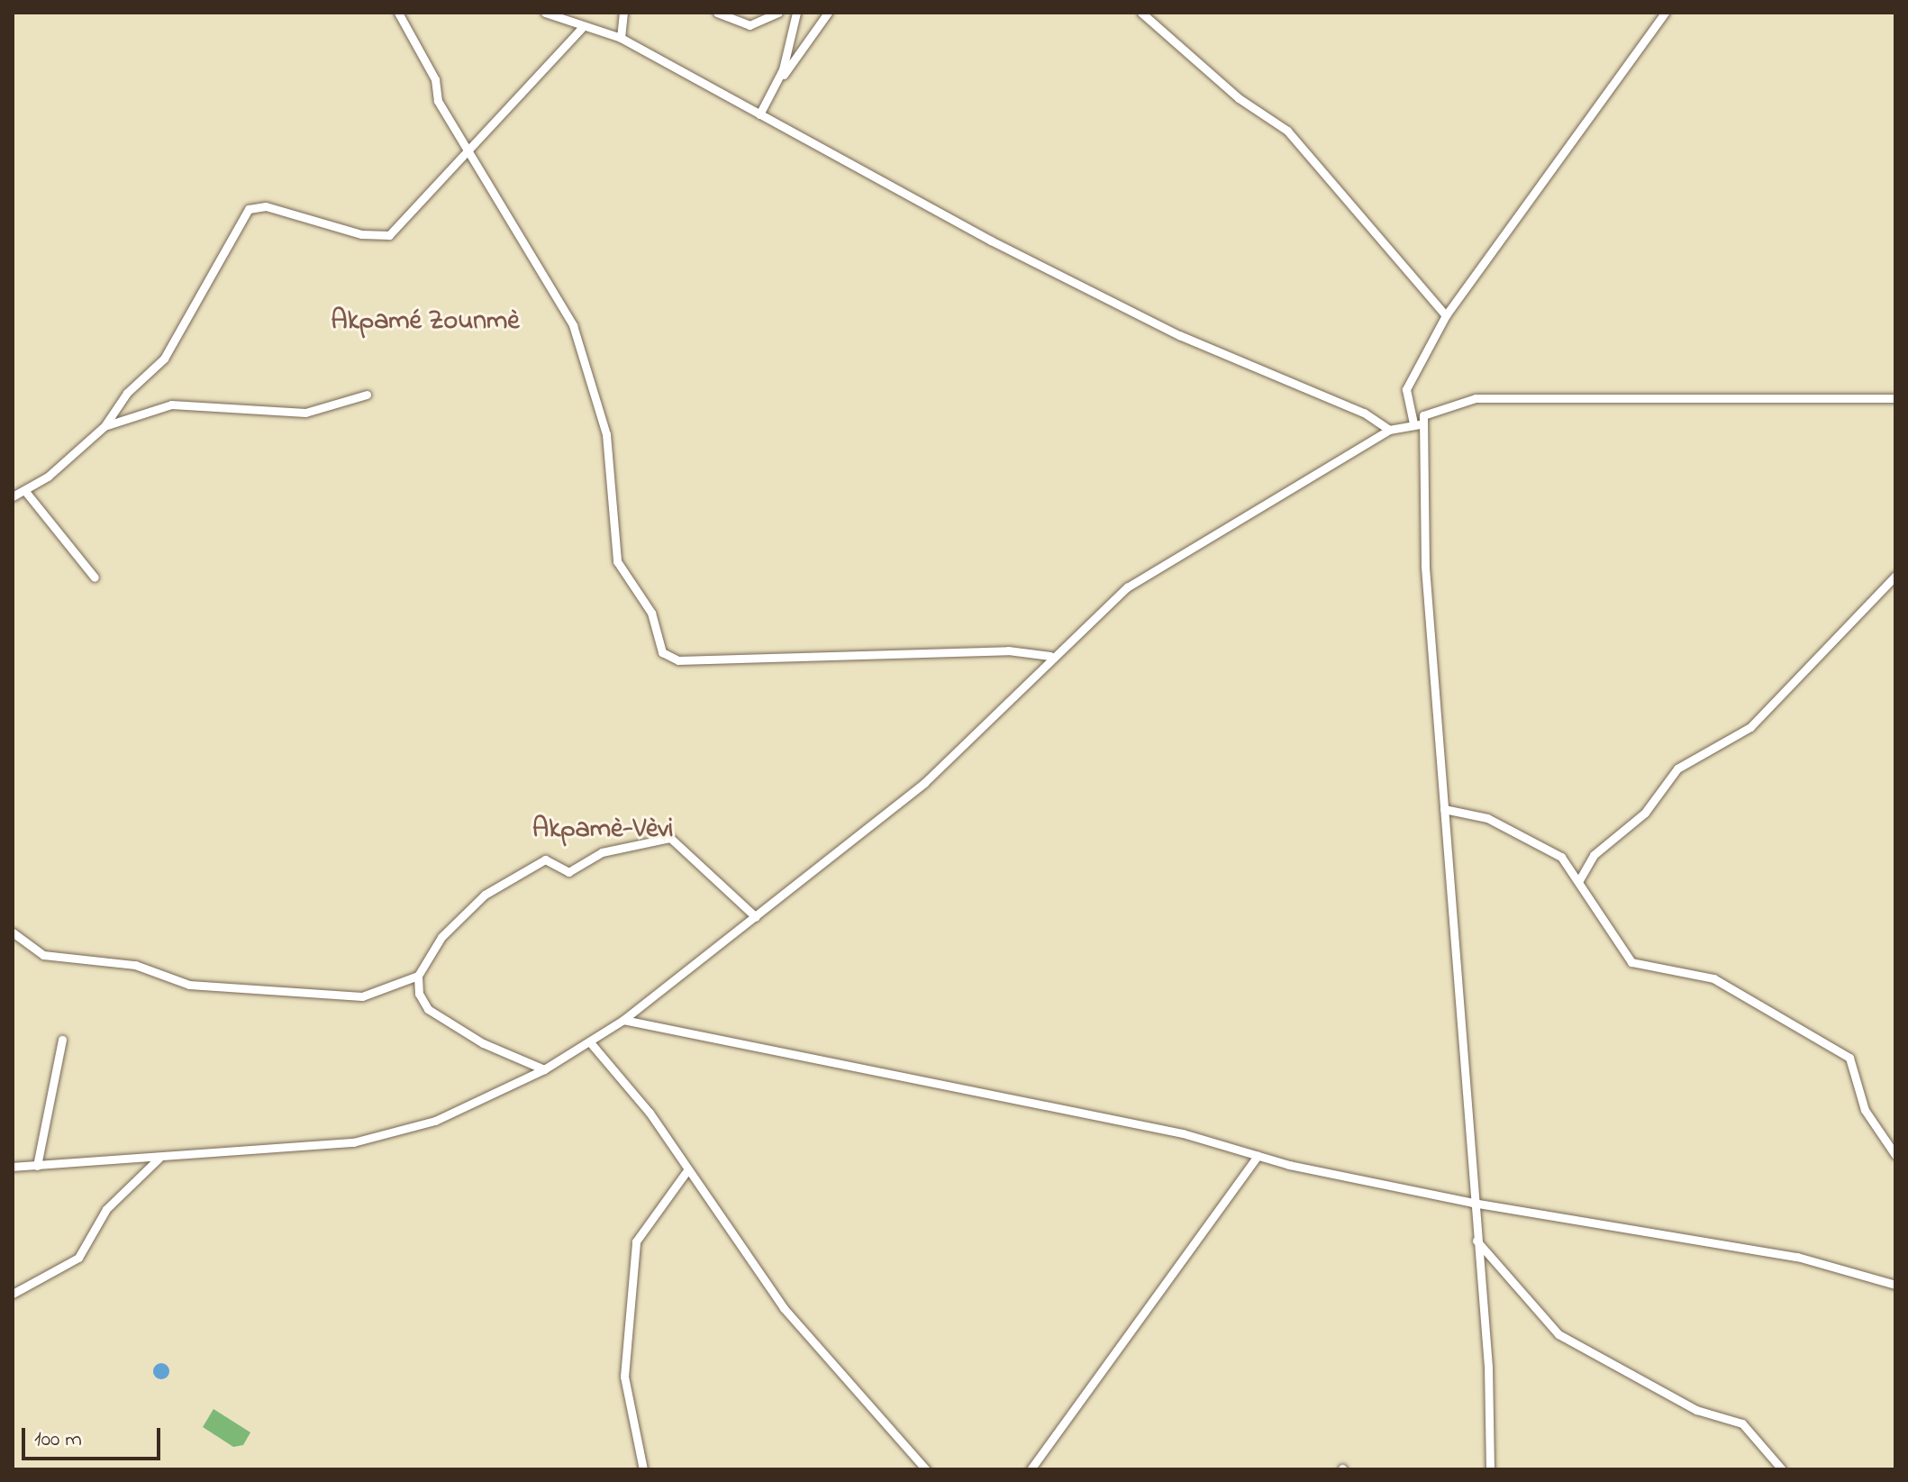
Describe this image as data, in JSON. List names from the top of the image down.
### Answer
{
  "districts": ["Akpamé Zounmè", "Akpamè-Vèvi"],
  "scale_bar": "100 m"
}
